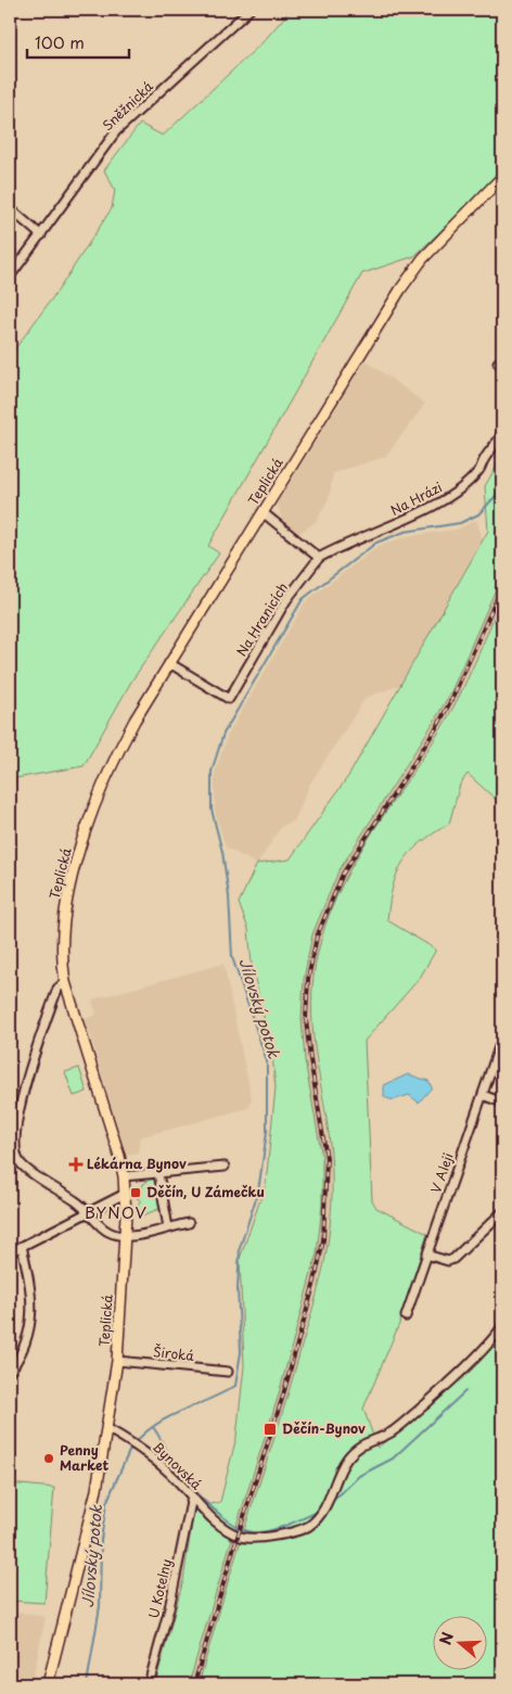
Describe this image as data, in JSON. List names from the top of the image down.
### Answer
{
  "streets": {
    "main road": ["Teplická"],
    "street": [
      "Sněžnická",
      "Na Hrázi",
      "Na Hranicích",
      "V Aleji",
      "Široká",
      "Bynovská",
      "U Kotelny"
    ]
  },
  "crossings": [
    ["Teplická", "Na Hranicích"],
    ["Teplická", "Široká"],
    ["Teplická", "Bynovská"],
    ["Na Hrázi", "Na Hranicích"],
    ["Bynovská", "U Kotelny"]
  ],
  "districts": ["BYNOV"],
  "water": ["Jílovský potok"],
  "places": {
    "health": ["Lékárna Bynov"],
    "transit": ["Děčín, U Zámečku", "Děčín-Bynov"],
    "other": ["Penny Market"]
  },
  "scale_bar": "100 m",
  "north": "left"
}
